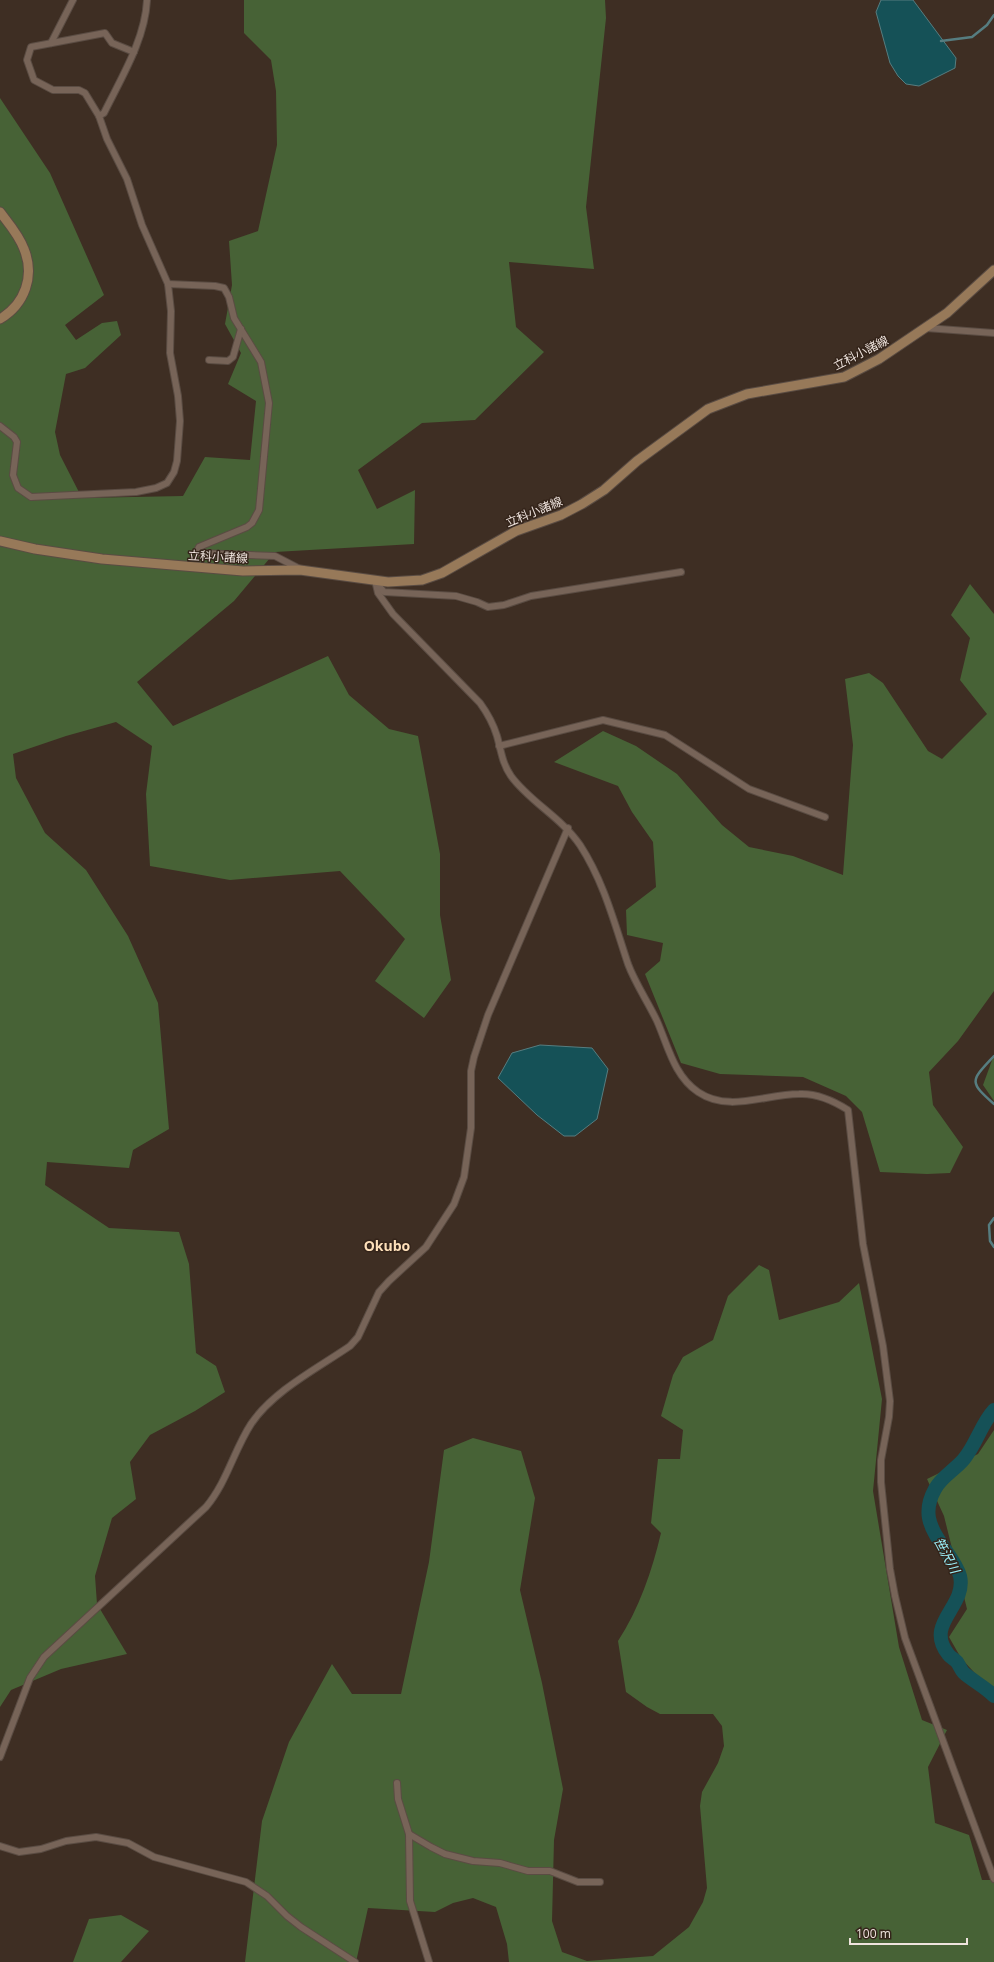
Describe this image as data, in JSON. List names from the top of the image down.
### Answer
{
  "streets": {
    "main road": ["立科小諸線"]
  },
  "districts": ["Okubo"],
  "water": ["笹沢川"],
  "scale_bar": "100 m"
}
